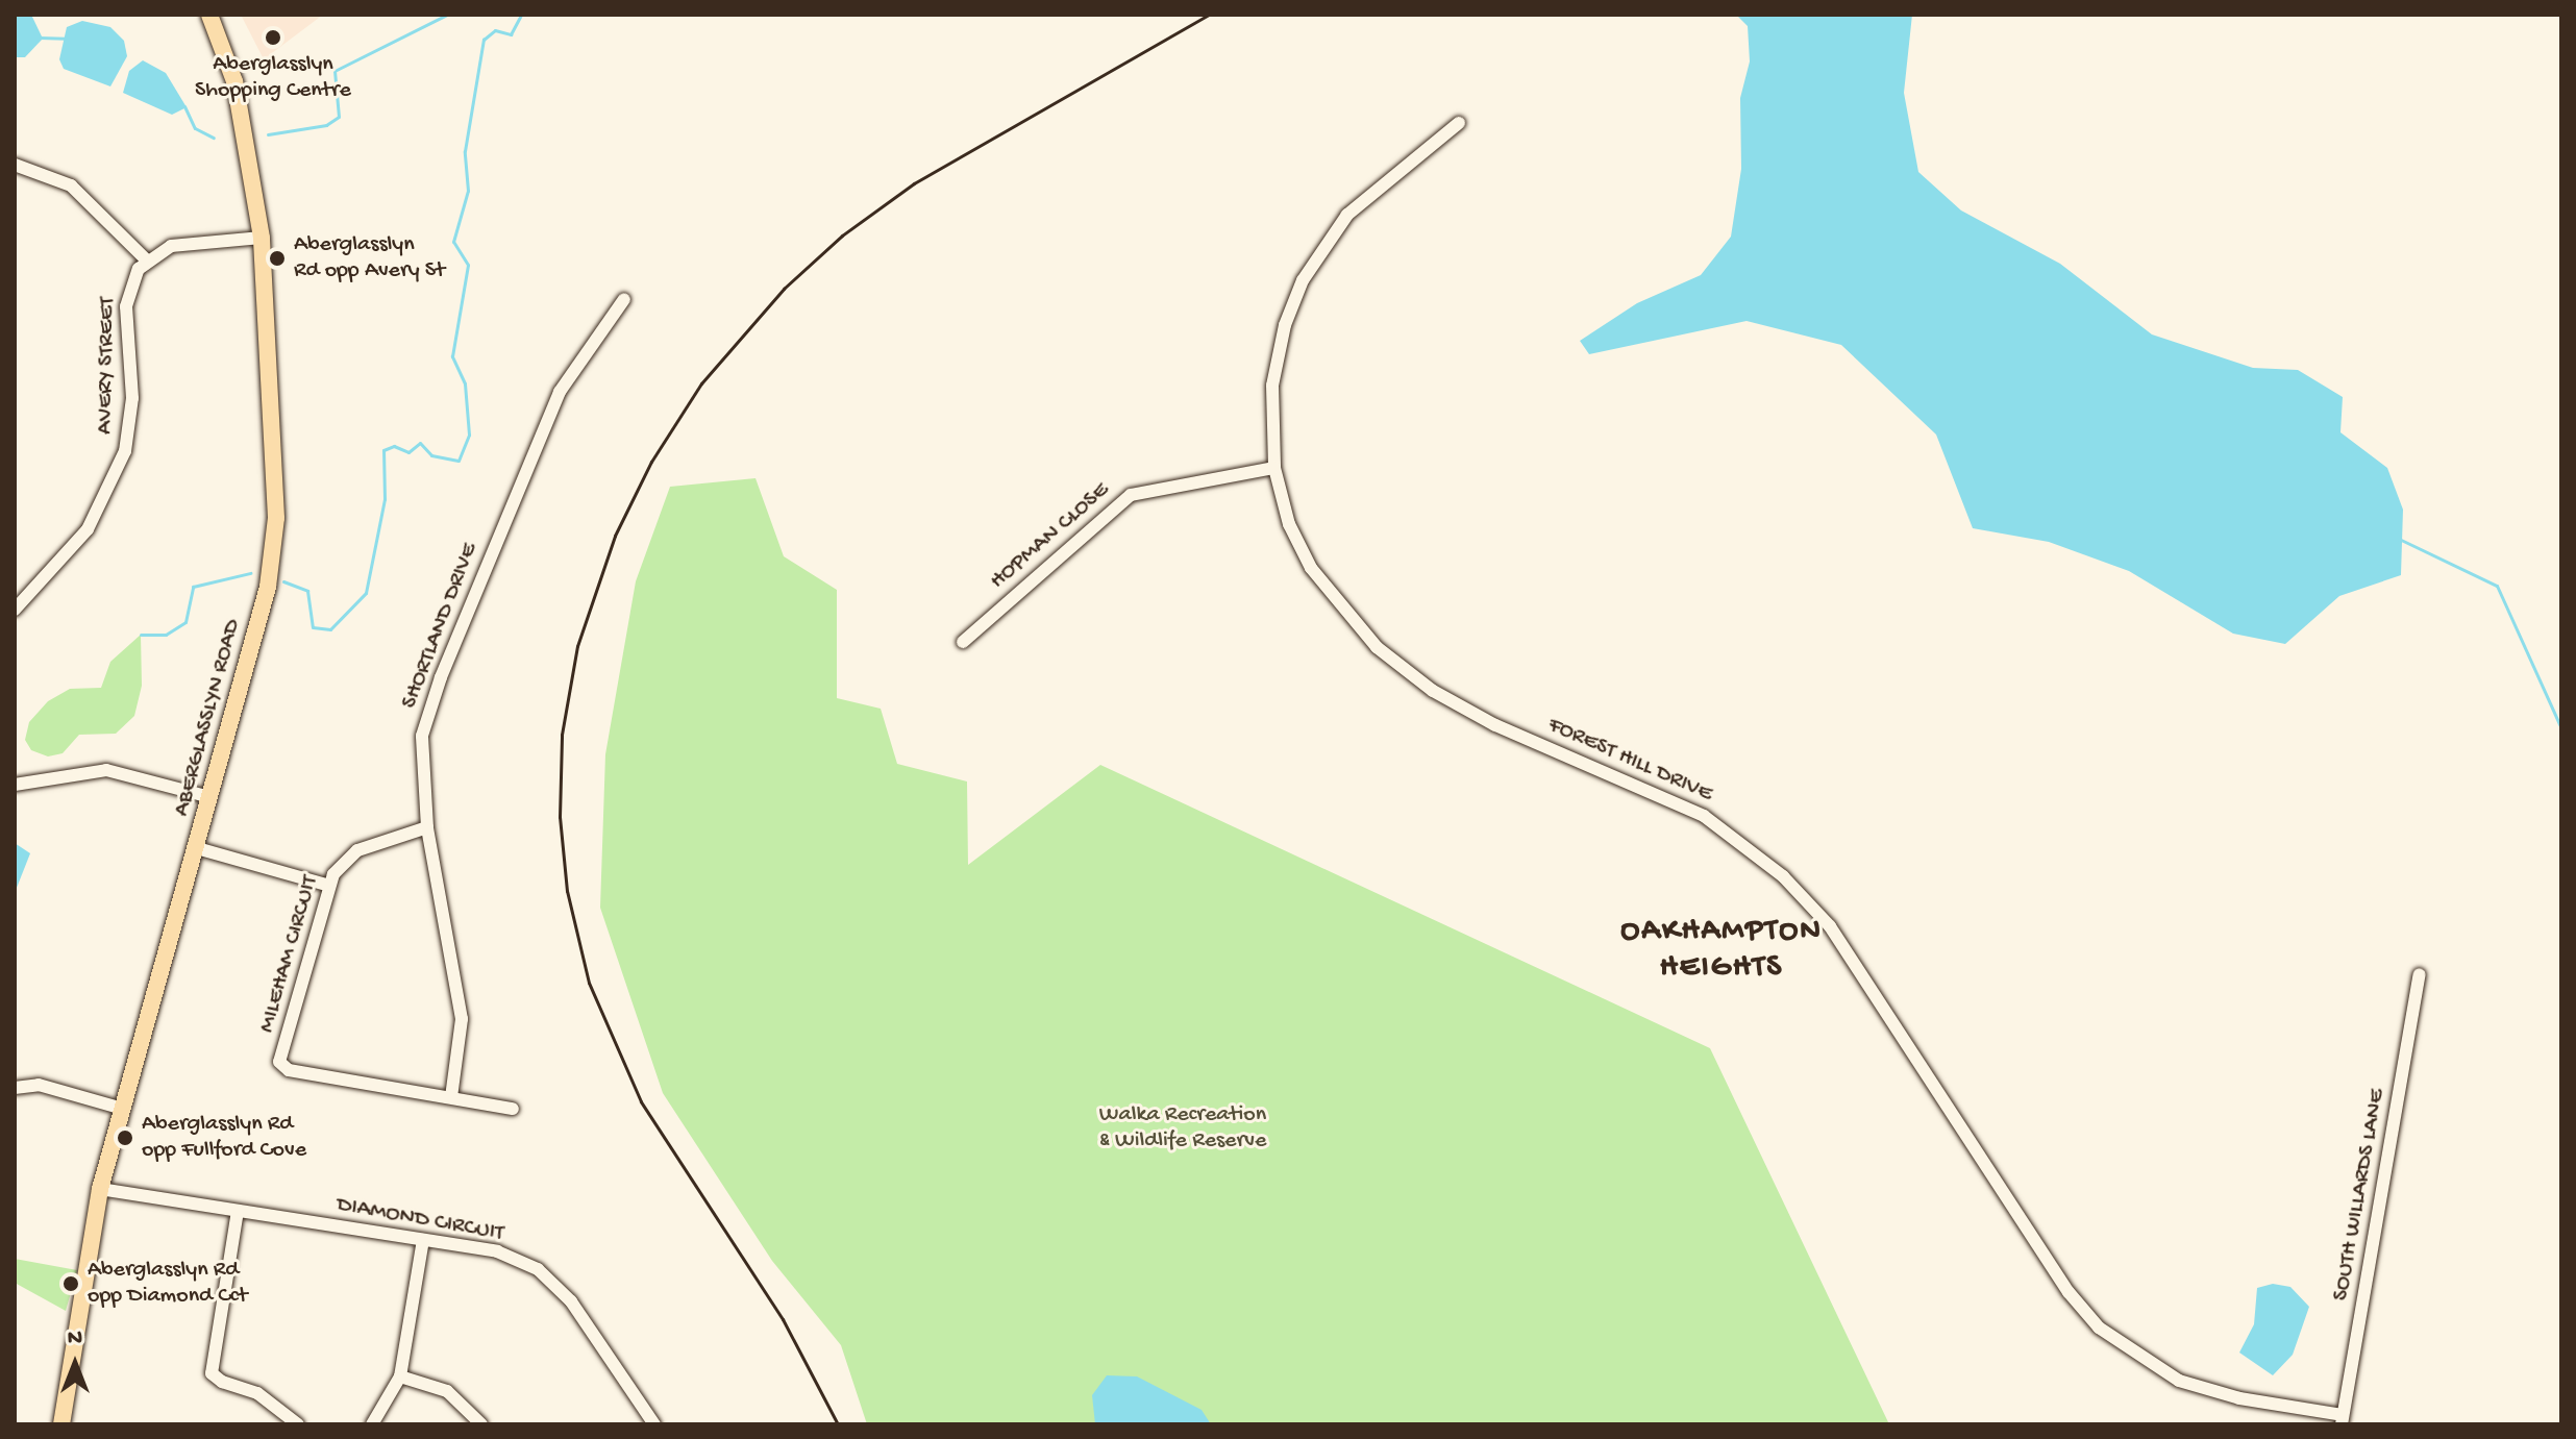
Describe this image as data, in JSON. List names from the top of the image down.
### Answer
{
  "streets": {
    "main road": ["ABERGLASSLYN ROAD"],
    "street": [
      "AVERY STREET",
      "HOPMAN CLOSE",
      "SHORTLAND DRIVE",
      "FOREST HILL DRIVE",
      "MILEHAM CIRCUIT",
      "SOUTH WILLARDS LANE",
      "DIAMOND CIRCUIT"
    ]
  },
  "crossings": [
    ["HOPMAN CLOSE", "FOREST HILL DRIVE"],
    ["SHORTLAND DRIVE", "MILEHAM CIRCUIT"],
    ["ABERGLASSLYN ROAD", "DIAMOND CIRCUIT"],
    ["FOREST HILL DRIVE", "SOUTH WILLARDS LANE"]
  ],
  "districts": ["OAKHAMPTON HEIGHTS"],
  "parks": ["Walka Recreation & Wildlife Reserve"],
  "places": [
    "Aberglasslyn Shopping Centre",
    "Aberglasslyn Rd opp Avery St",
    "Aberglasslyn Rd opp Fullford Cove",
    "Aberglasslyn Rd opp Diamond Cct"
  ],
  "north": "top"
}
